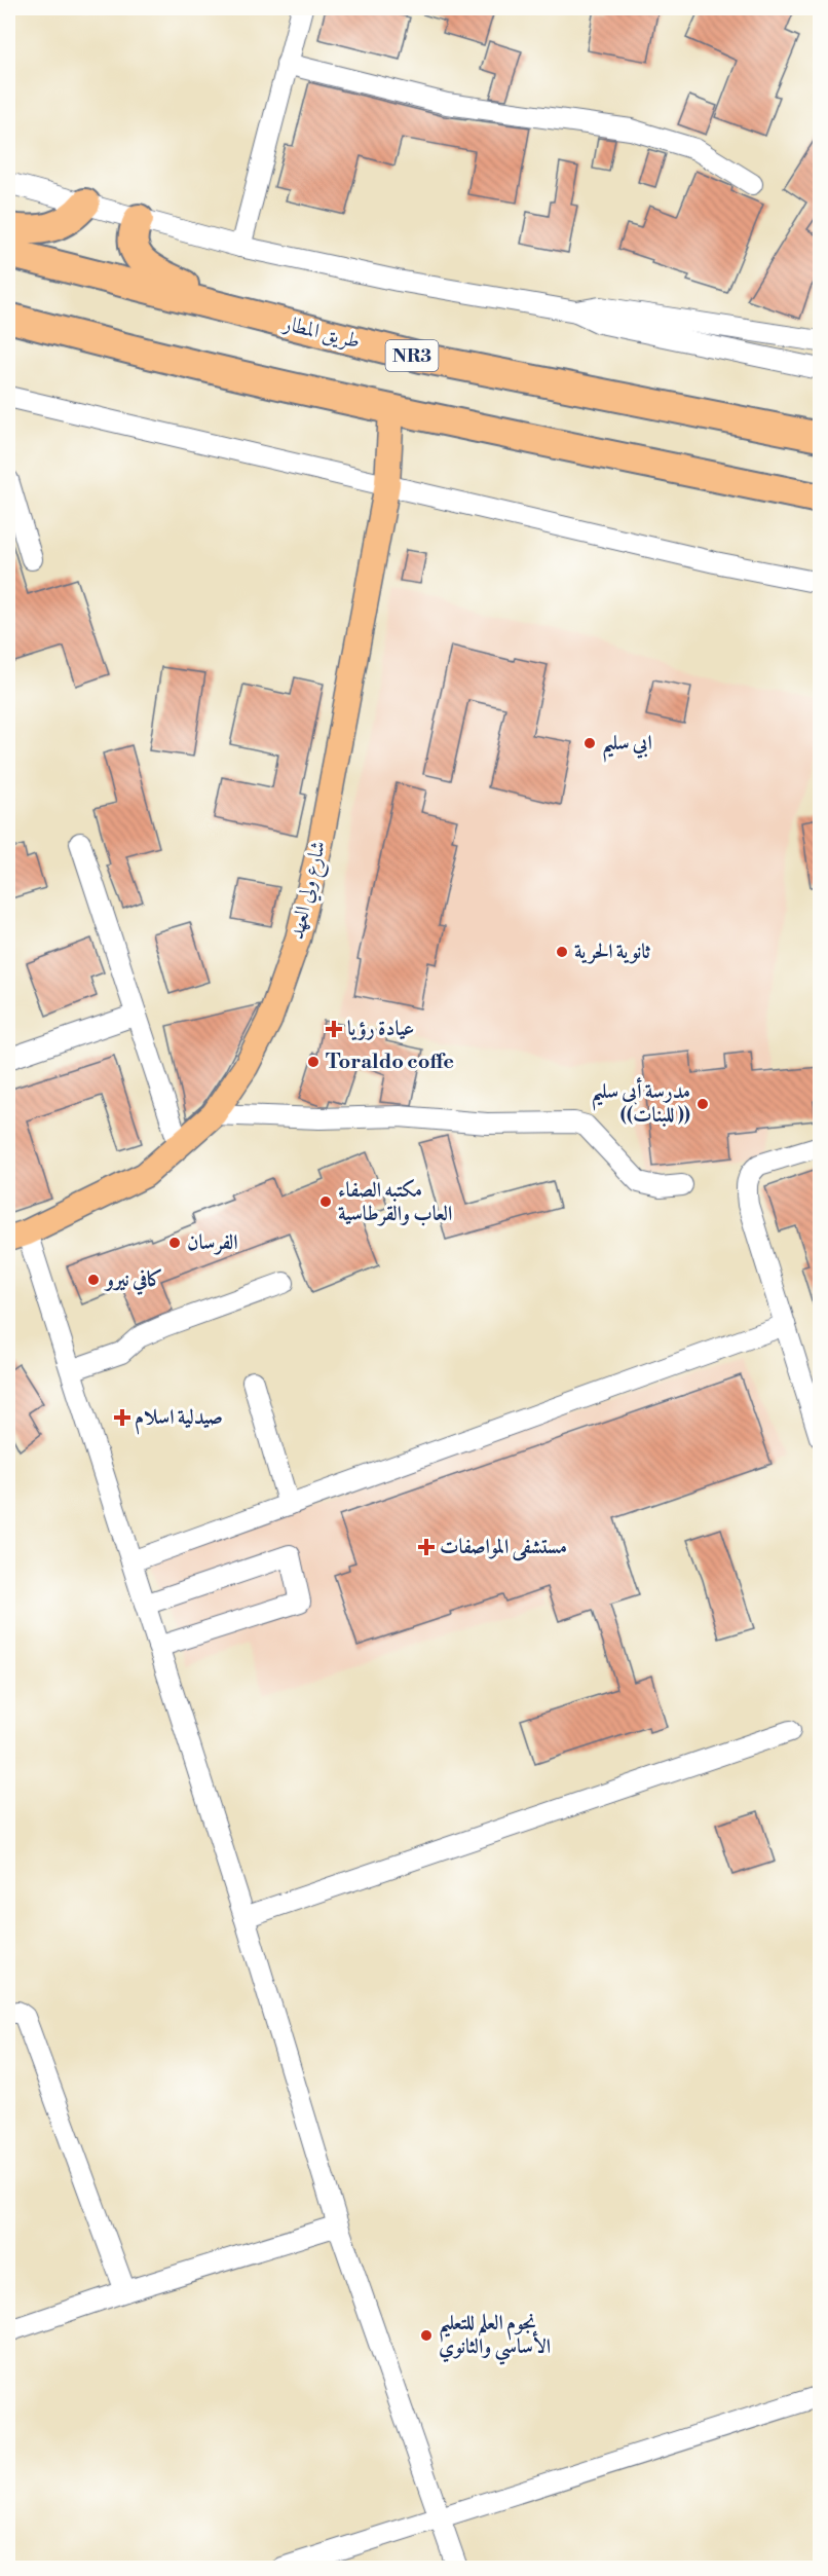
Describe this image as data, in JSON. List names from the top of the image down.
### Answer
{
  "streets": {
    "highway": ["طريق المطار", "NR3"],
    "main road": ["شارع ولي العهد"]
  },
  "places": {
    "other": [
      "ابي سليم",
      "ثانوية الحرية",
      "Toraldo coffe",
      "مدرسة أبي سليم ((للبنات ))",
      "مكتبه الصفاء العاب والقرطاسية",
      "الفرسان",
      "كافي نيرو",
      "نجوم العلم للتعليم الأساسي والثانوي"
    ],
    "health": ["عيادة رؤيا", "صيدلية اسلام", "مستشفى المواصفات"]
  }
}
